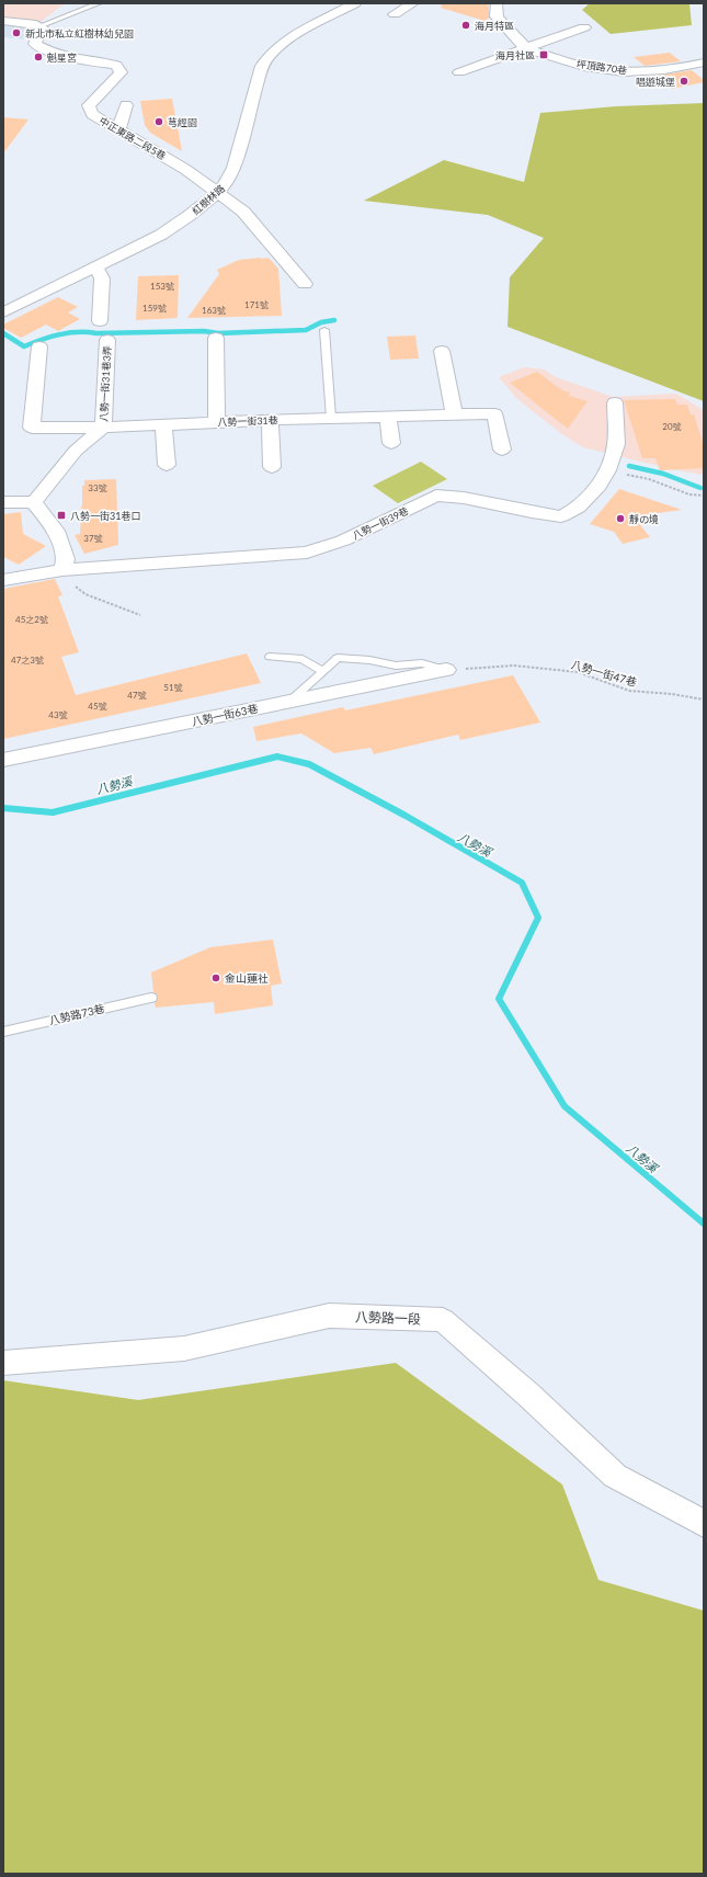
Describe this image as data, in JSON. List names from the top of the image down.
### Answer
{
  "streets": {
    "street": [
      "坪頂路70巷",
      "中正東路二段5巷",
      "紅樹林路",
      "八勢一街31巷3弄",
      "八勢一街31巷",
      "八勢一街39巷",
      "八勢一街63巷",
      "八勢路一段"
    ],
    "lane": ["八勢路73巷"],
    "path": ["八勢一街47巷"]
  },
  "crossings": [
    ["中正東路二段5巷", "紅樹林路"],
    ["八勢一街31巷3弄", "八勢一街31巷"],
    ["八勢一街47巷", "八勢一街63巷"]
  ],
  "water": ["八勢溪"],
  "places": {
    "other": [
      "海月特區",
      "新北市私立紅樹林幼兒園",
      "魁星宮",
      "唱遊城堡",
      "芎經園",
      "靜の境",
      "金山蓮社"
    ],
    "transit": ["海月社區", "八勢一街31巷口"]
  },
  "house_numbers": [
    "153號",
    "171號",
    "159號",
    "163號",
    "20號",
    "33號",
    "37號",
    "45之2號",
    "47之3號",
    "51號",
    "47號",
    "45號",
    "43號"
  ]
}
